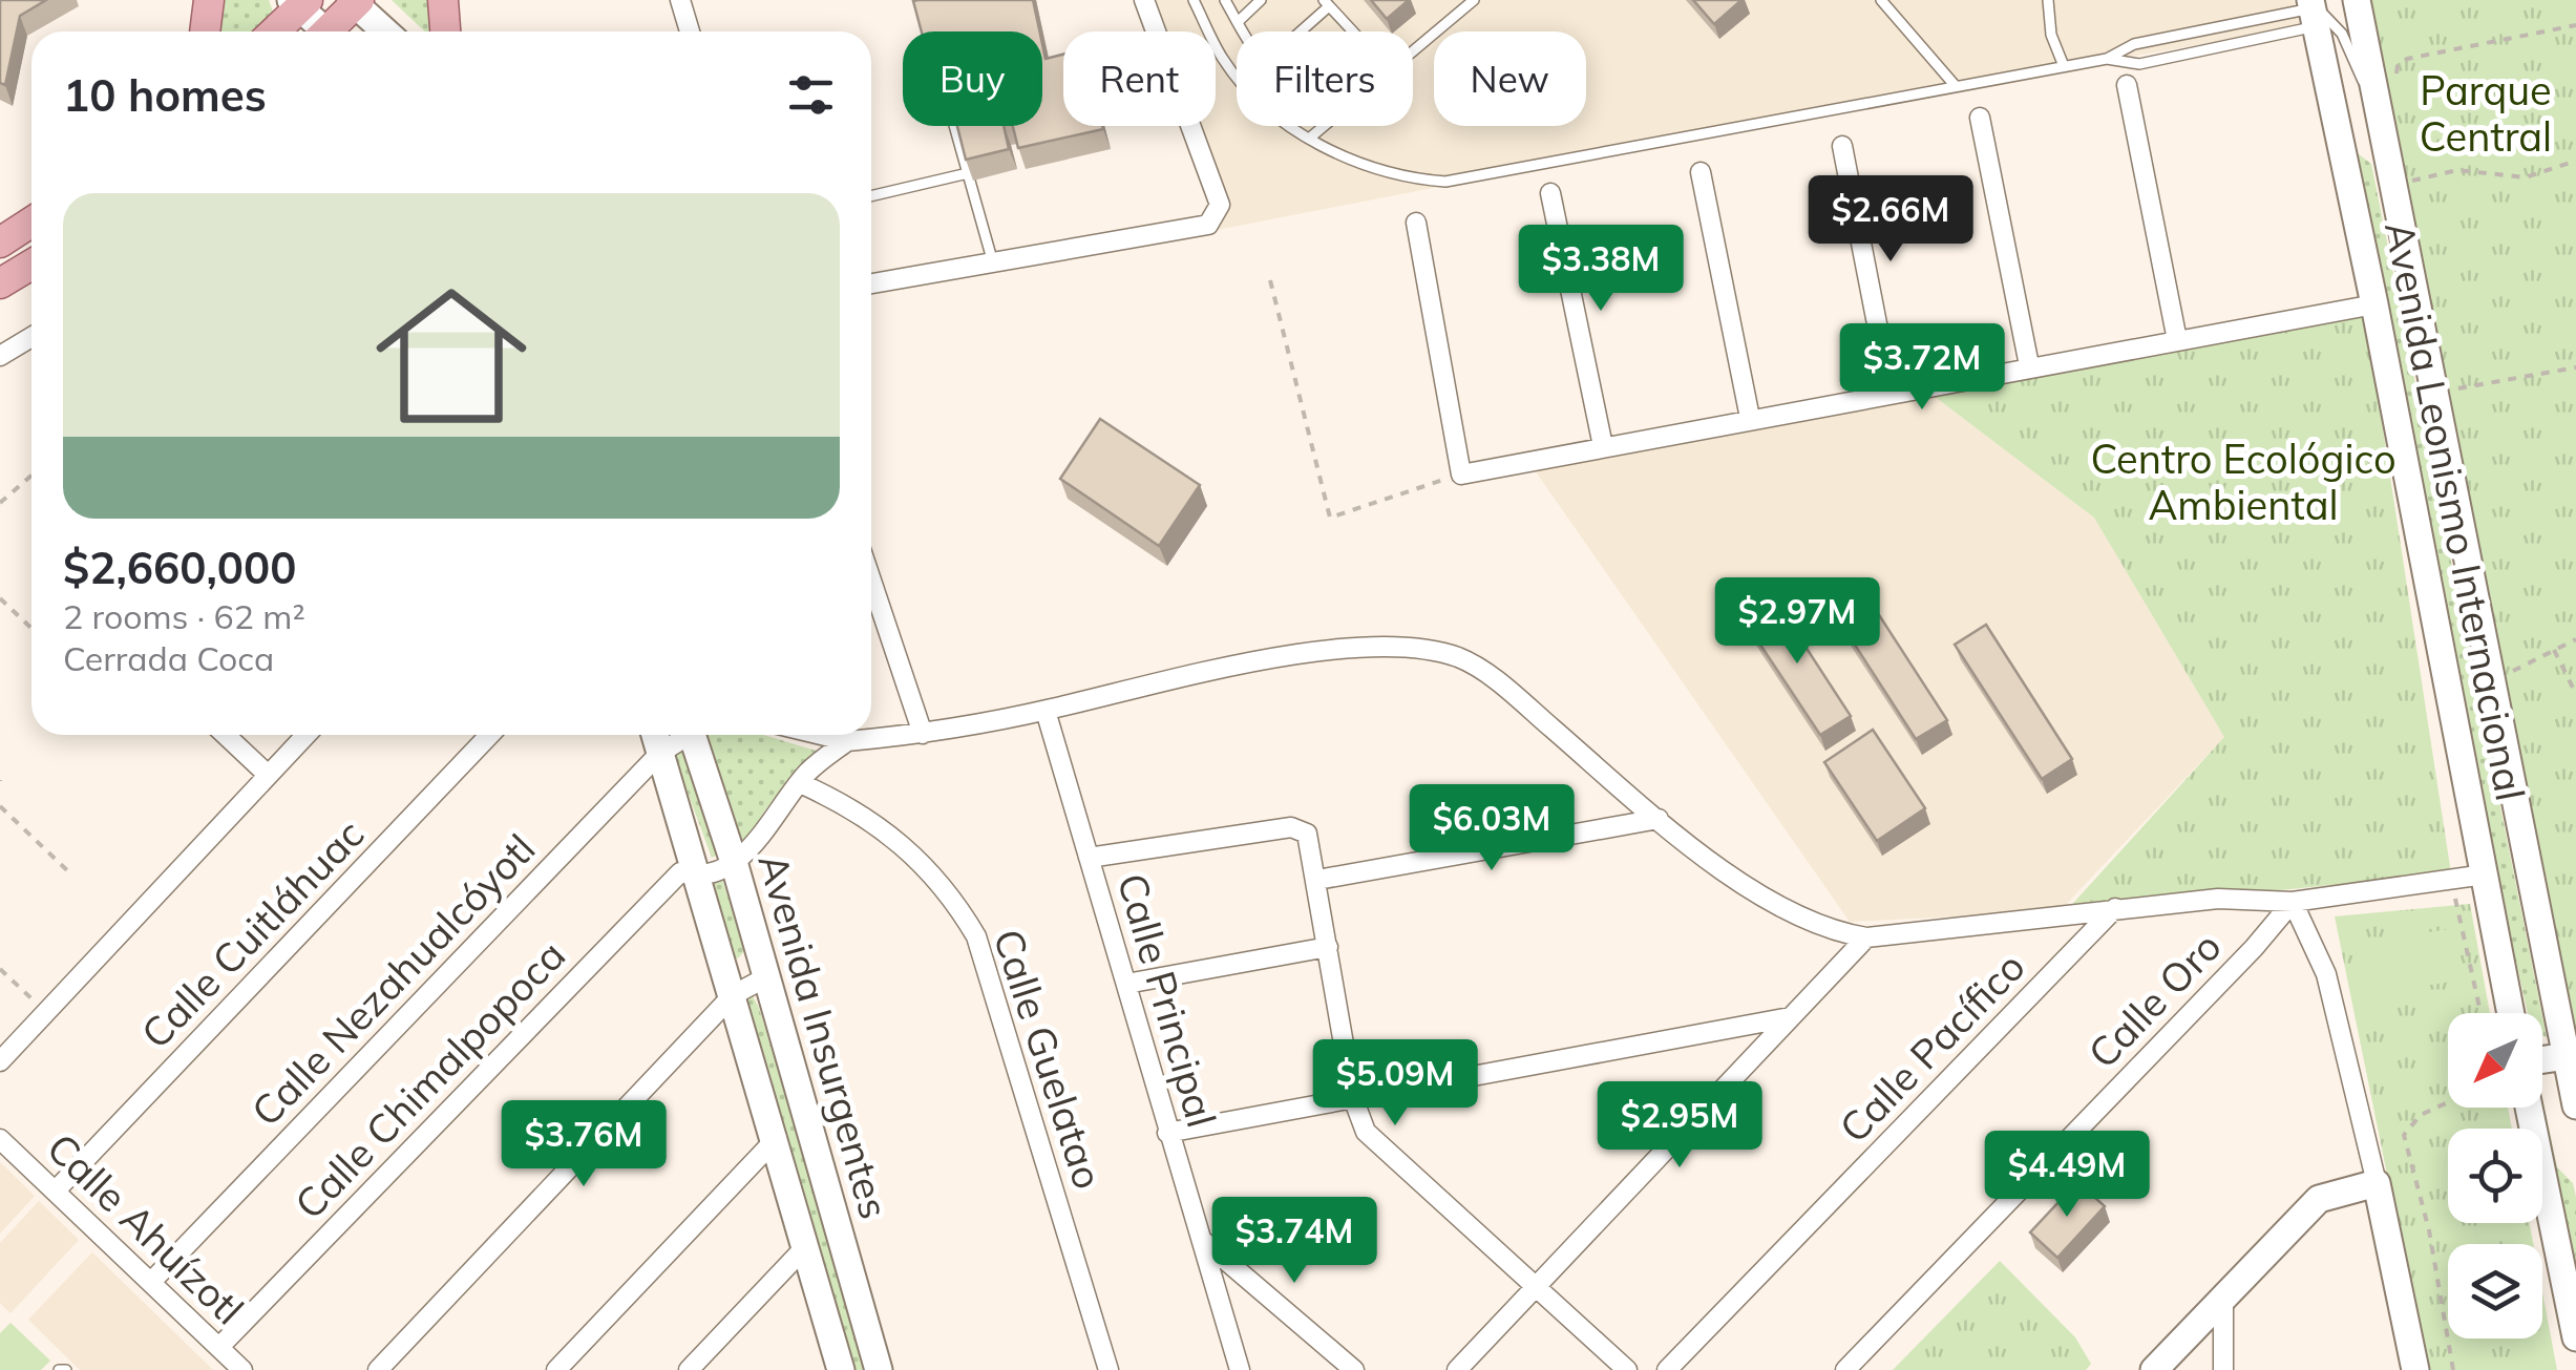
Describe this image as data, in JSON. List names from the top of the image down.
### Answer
{
  "streets": {
    "street": [
      "Avenida Leonismo Internacional",
      "Calle Cuitláhuac",
      "Calle Nezahualcóyotl",
      "Calle Principal",
      "Calle Oro",
      "Avenida Insurgentes",
      "Calle Pacífico",
      "Calle Guelatao",
      "Calle Chimalpopoca",
      "Calle Ahuízotl"
    ]
  },
  "crossings": [
    ["Calle Cuitláhuac", "Calle Ahuízotl"],
    ["Calle Nezahualcóyotl", "Avenida Insurgentes"],
    ["Calle Nezahualcóyotl", "Calle Ahuízotl"],
    ["Avenida Insurgentes", "Calle Chimalpopoca"],
    ["Calle Chimalpopoca", "Calle Ahuízotl"]
  ],
  "parks": ["Parque Central", "Centro Ecológico Ambiental"],
  "north": "bottom left",
  "page": {
    "chip": [
      "Buy",
      "Rent",
      "Filters",
      "New"
    ],
    "heading": "10 homes",
    "list": [
      {
        "name": "$2,660,000",
        "note": "2 rooms · 62 m² · Cerrada Coca"
      }
    ],
    "price": [
      "$2.66M",
      "$3.38M",
      "$3.72M",
      "$2.97M",
      "$6.03M",
      "$5.09M",
      "$2.95M",
      "$3.76M",
      "$4.49M",
      "$3.74M"
    ]
  }
}
